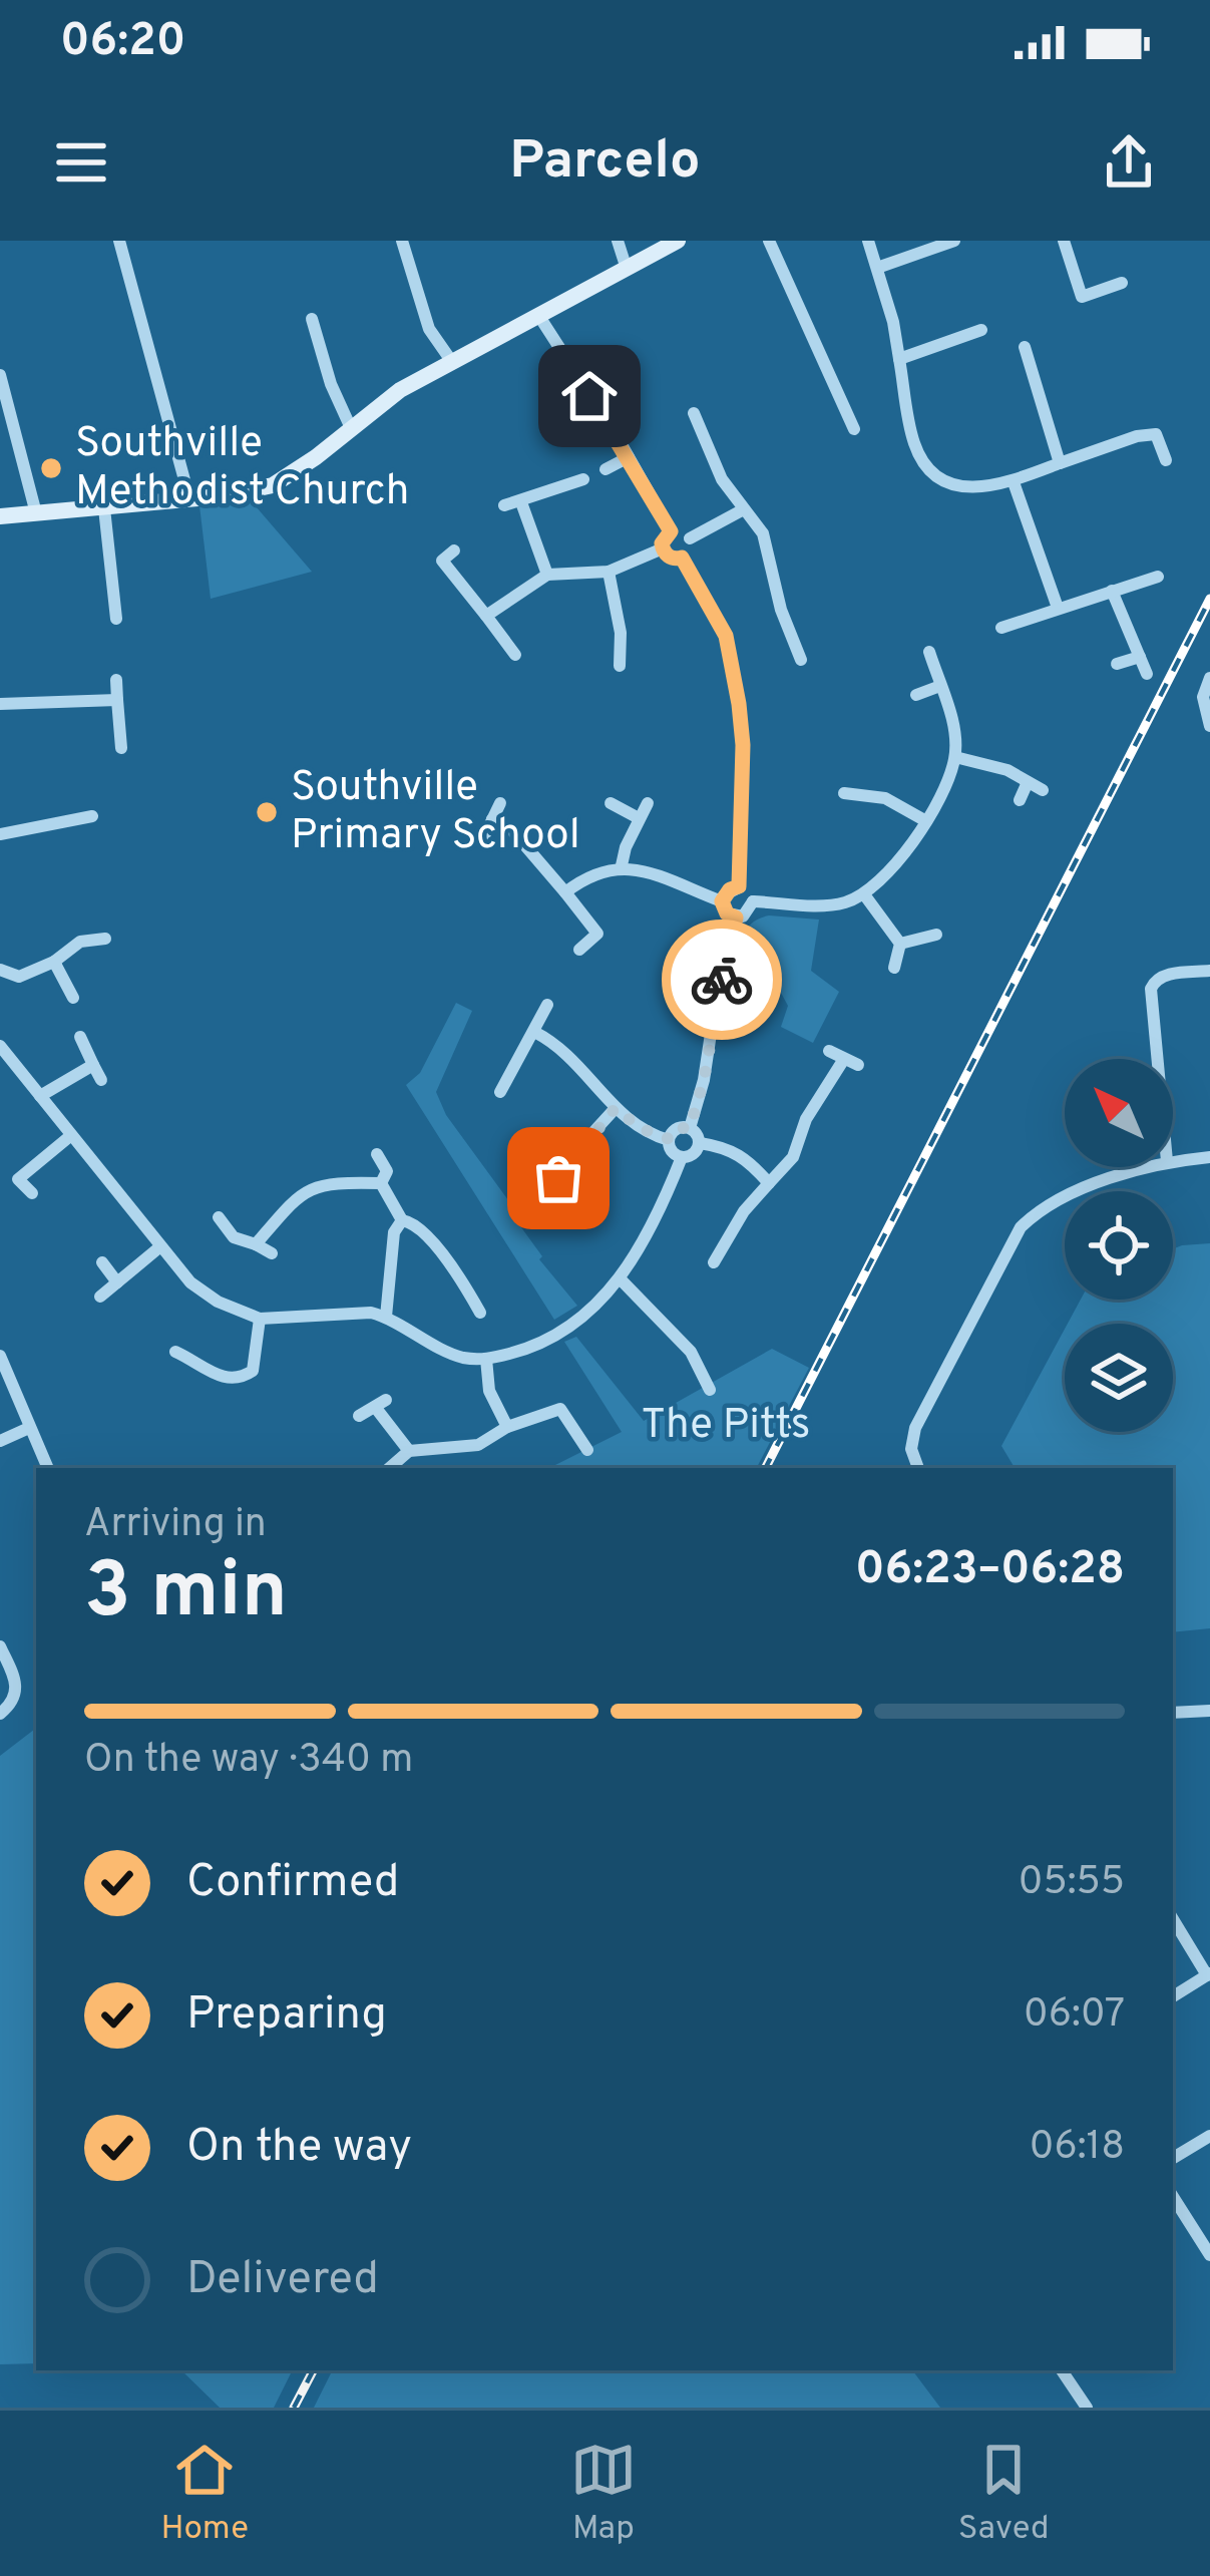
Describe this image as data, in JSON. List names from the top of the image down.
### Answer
{
  "parks": ["The Pitts"],
  "places": ["Southville Methodist Church", "Southville Primary School"],
  "north": "top left",
  "page": {
    "status": "06:20",
    "header": "Parcelo",
    "heading": ["3 min", "Arriving in", "06:23–06:28"],
    "bar": "On the way · 340 m",
    "list": [
      ["Confirmed", "05:55"],
      ["Preparing", "06:07"],
      ["On the way", "06:18"],
      "Delivered"
    ],
    "tabs": ["Home", "Map", "Saved"]
  }
}
